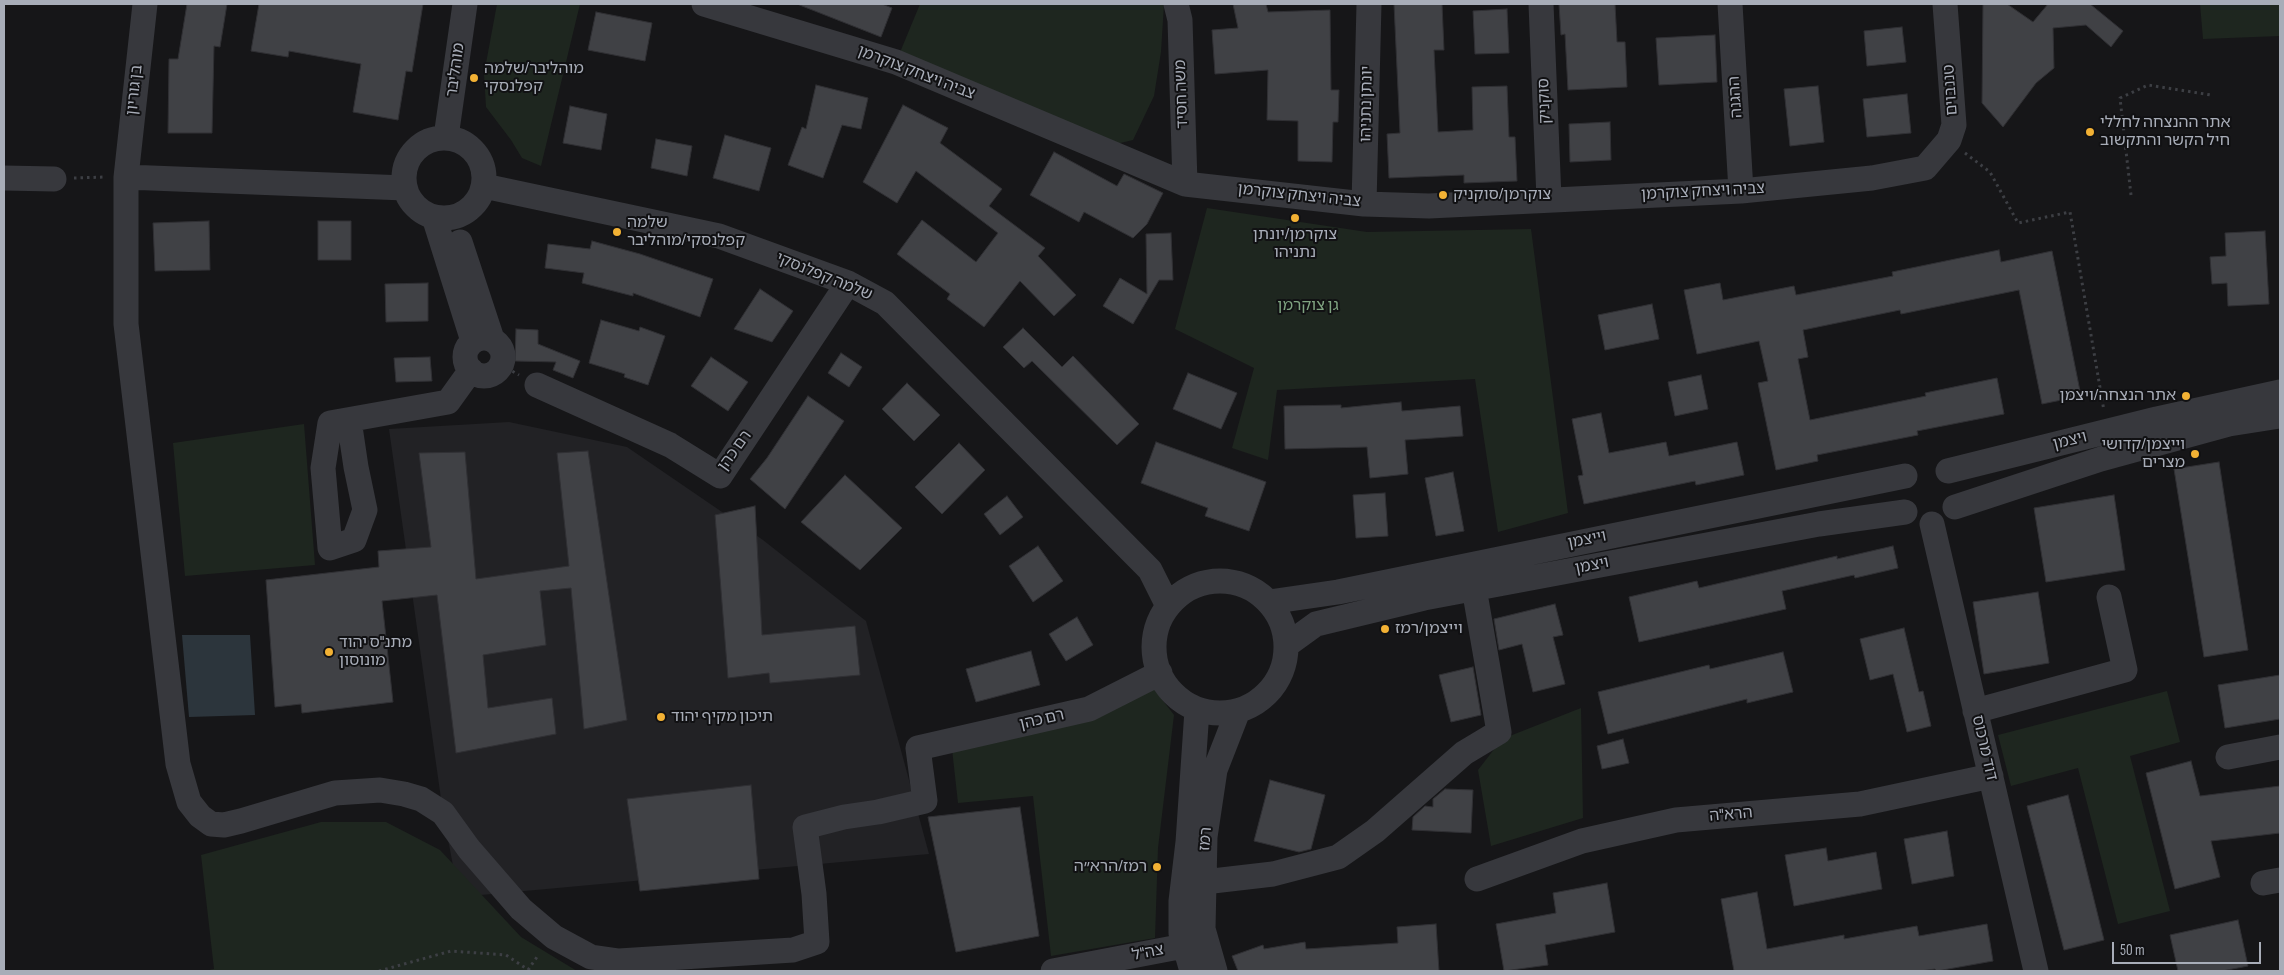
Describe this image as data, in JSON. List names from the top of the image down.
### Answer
{
  "streets": {
    "street": [
      "מוהליבר",
      "צביה ויצחק צוקרמן",
      "בן גוריון",
      "טננבוים",
      "משה חסיד",
      "ההגנה",
      "סוקניק",
      "יונתן נתניהו",
      "שלמה קפלנסקי",
      "ויצמן",
      "רם כהן",
      "וייצמן",
      "דוד מרכוס",
      "הרא\"ה",
      "רמז",
      "צה\"ל"
    ]
  },
  "crossings": [
    ["מוהליבר", "שלמה קפלנסקי"],
    ["צביה ויצחק צוקרמן", "טננבוים"],
    ["צביה ויצחק צוקרמן", "משה חסיד"],
    ["צביה ויצחק צוקרמן", "ההגנה"],
    ["צביה ויצחק צוקרמן", "סוקניק"],
    ["צביה ויצחק צוקרמן", "יונתן נתניהו"],
    ["בן גוריון", "רם כהן"],
    ["שלמה קפלנסקי", "רם כהן"],
    ["ויצמן", "רם כהן"],
    ["ויצמן", "וייצמן"],
    ["ויצמן", "דוד מרכוס"],
    ["ויצמן", "רמז"],
    ["רם כהן", "וייצמן"],
    ["רם כהן", "רמז"],
    ["וייצמן", "דוד מרכוס"],
    ["וייצמן", "רמז"],
    ["דוד מרכוס", "הרא\"ה"],
    ["רמז", "צה\"ל"]
  ],
  "parks": ["גן צוקרמן"],
  "places": [
    "מוהליבר/שלמה קפלנסקי",
    "אתר ההנצחה לחללי חיל הקשר והתקשוב",
    "צוקרמן/סוקניק",
    "צוקרמן/יונתן נתניהו",
    "שלמה קפלנסקי/מוהליבר",
    "אתר הנצחה/ויצמן",
    "וייצמן/קדושי מצרים",
    "וייצמן/רמז",
    "מתנ\"ס יהוד מונוסון",
    "תיכון מקיף יהוד",
    "רמז/הרא״ה"
  ],
  "scale_bar": "50 m"
}
